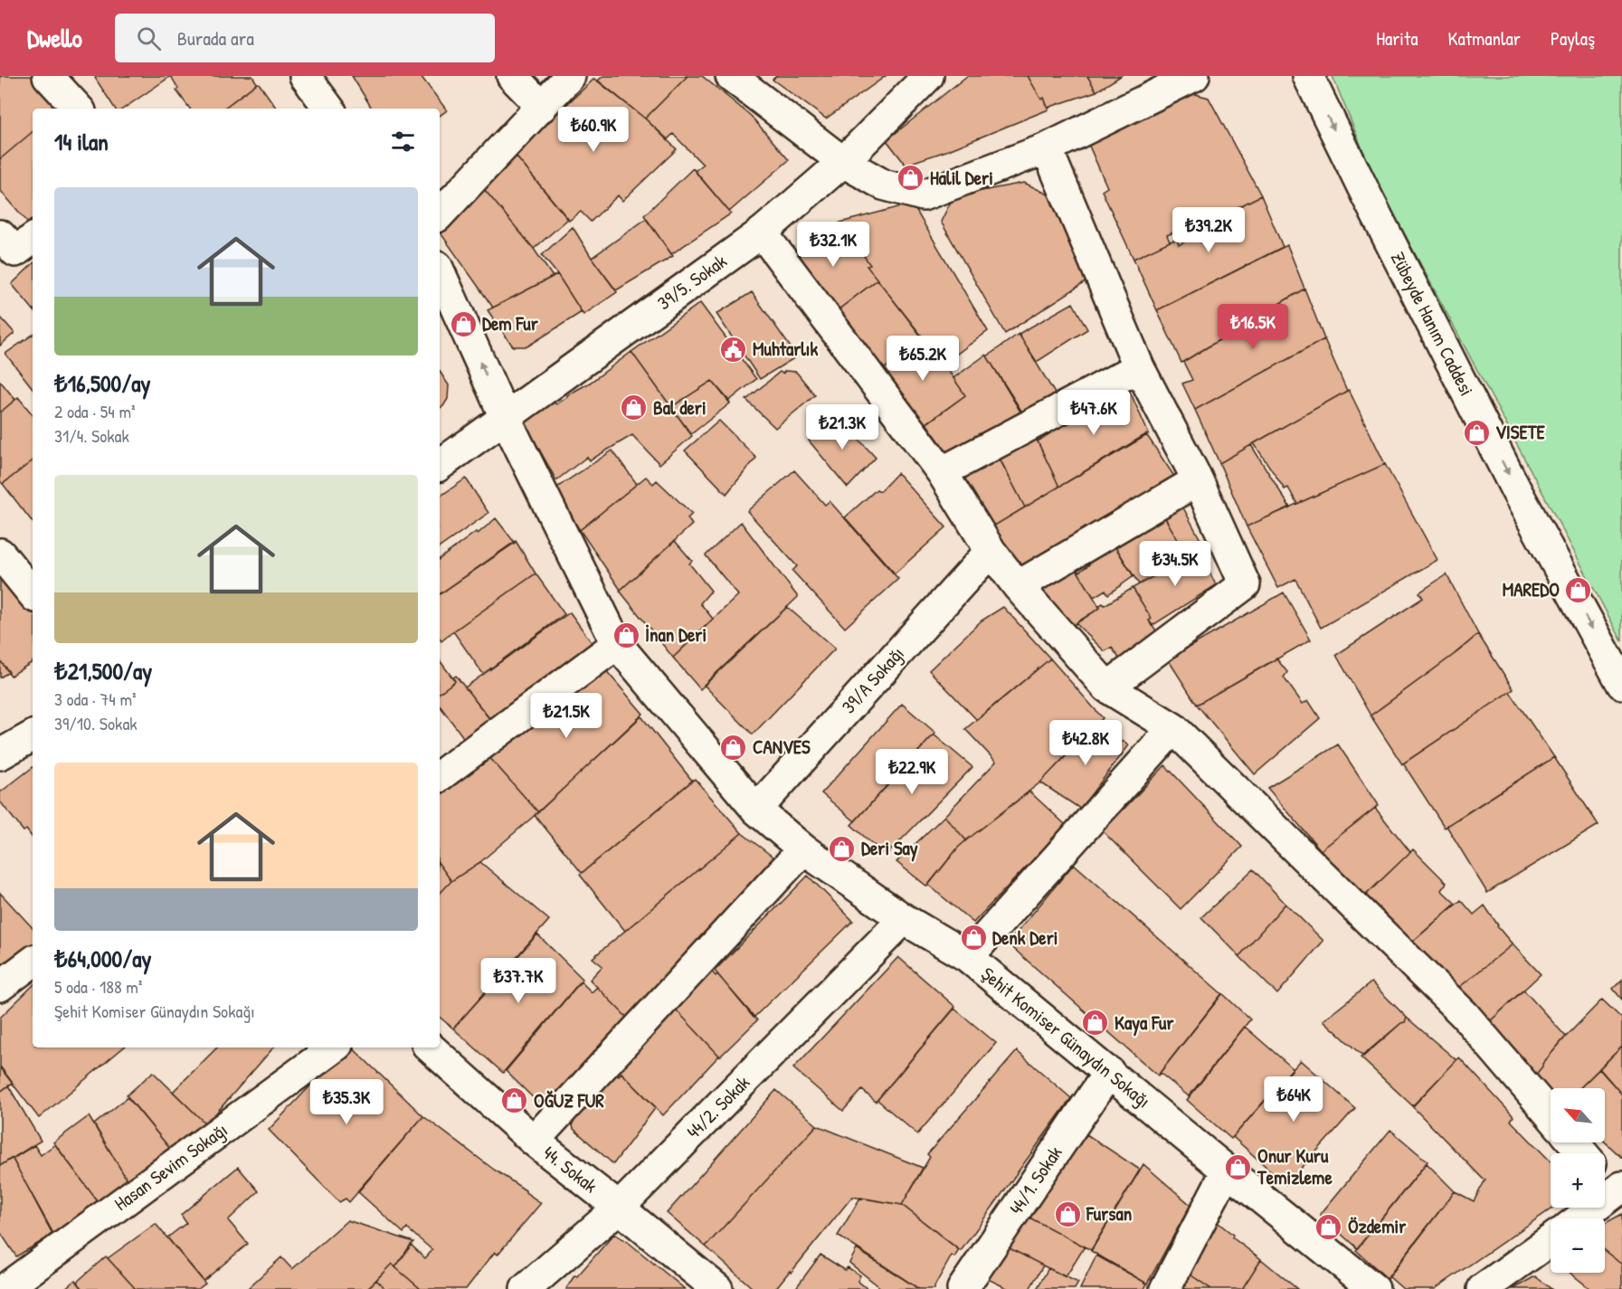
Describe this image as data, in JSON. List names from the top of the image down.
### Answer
{
  "streets": {
    "street": [
      "39/5. Sokak",
      "Zübeyde Hanım Caddesi",
      "39/A Sokağı",
      "Şehit Komiser Günaydın Sokağı",
      "44/2. Sokak",
      "Hasan Sevim Sokağı",
      "44. Sokak",
      "44/1. Sokak"
    ]
  },
  "crossings": [
    ["39/5. Sokak", "Şehit Komiser Günaydın Sokağı"],
    ["39/A Sokağı", "Şehit Komiser Günaydın Sokağı"],
    ["Şehit Komiser Günaydın Sokağı", "44/2. Sokak"],
    ["Şehit Komiser Günaydın Sokağı", "44/1. Sokak"],
    ["44/2. Sokak", "44. Sokak"]
  ],
  "one_way": ["Zübeyde Hanım Caddesi"],
  "places": {
    "shop": [
      "Halil Deri",
      "Dem Fur",
      "Bal deri",
      "VISETE",
      "MAREDO",
      "İnan Deri",
      "CANVES",
      "Deri Say",
      "Denk Deri",
      "Kaya Fur",
      "OĞUZ FUR",
      "Onur Kuru Temizleme",
      "Fursan",
      "Özdemir"
    ],
    "public building": ["Muhtarlık"]
  },
  "north": "top left",
  "page": {
    "header": "Dwello",
    "search": "Burada ara",
    "nav": ["Harita", "Katmanlar", "Paylaş"],
    "price": [
      "₺60.9K",
      "₺39.2K",
      "₺32.1K",
      "₺16.5K",
      "₺65.2K",
      "₺47.6K",
      "₺21.3K",
      "₺34.5K",
      "₺21.5K",
      "₺42.8K",
      "₺22.9K",
      "₺37.7K",
      "₺64K",
      "₺35.3K"
    ],
    "heading": "14 ilan",
    "list": [
      {
        "name": "₺16,500/ay",
        "note": "2 oda · 54 m² · 31/4. Sokak"
      },
      {
        "name": "₺21,500/ay",
        "note": "3 oda · 74 m² · 39/10. Sokak"
      },
      {
        "name": "₺64,000/ay",
        "note": "5 oda · 188 m² · Şehit Komiser Günaydın Sokağı"
      }
    ],
    "map_buttons": ["+", "−"]
  }
}
